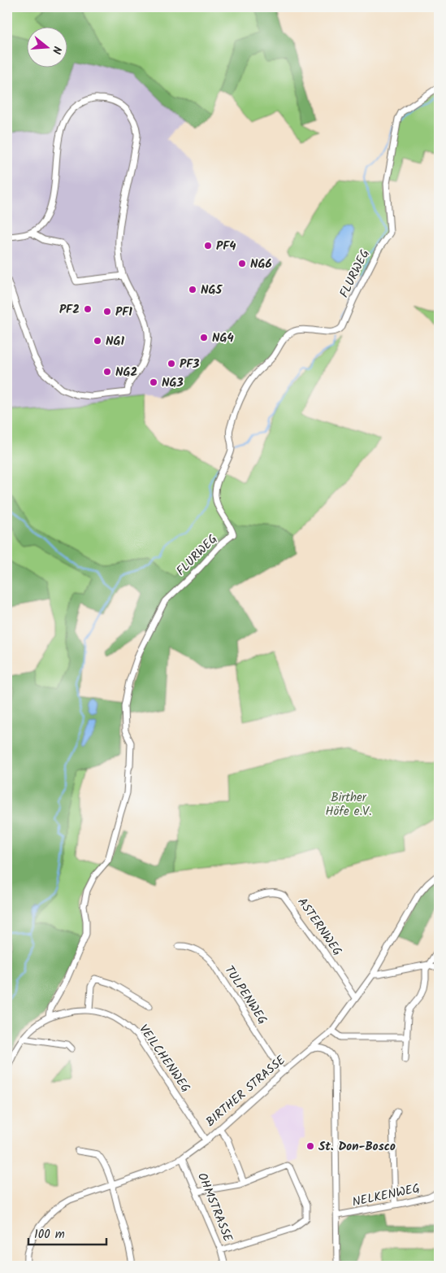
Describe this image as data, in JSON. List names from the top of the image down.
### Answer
{
  "streets": {
    "street": [
      "FLURWEG",
      "ASTERNWEG",
      "TULPENWEG",
      "VEILCHENWEG",
      "BIRTHER STRASSE",
      "NELKENWEG",
      "OHMSTRASSE"
    ]
  },
  "crossings": [
    ["FLURWEG", "VEILCHENWEG"],
    ["ASTERNWEG", "BIRTHER STRASSE"],
    ["TULPENWEG", "BIRTHER STRASSE"],
    ["VEILCHENWEG", "BIRTHER STRASSE"],
    ["BIRTHER STRASSE", "OHMSTRASSE"]
  ],
  "parks": ["Birther Höfe e.V."],
  "places": [
    "PF4",
    "NG6",
    "NG5",
    "PF2",
    "PF1",
    "NG4",
    "NG1",
    "PF3",
    "NG2",
    "NG3",
    "St. Don-Bosco"
  ],
  "scale_bar": "100 m",
  "north": "right"
}
